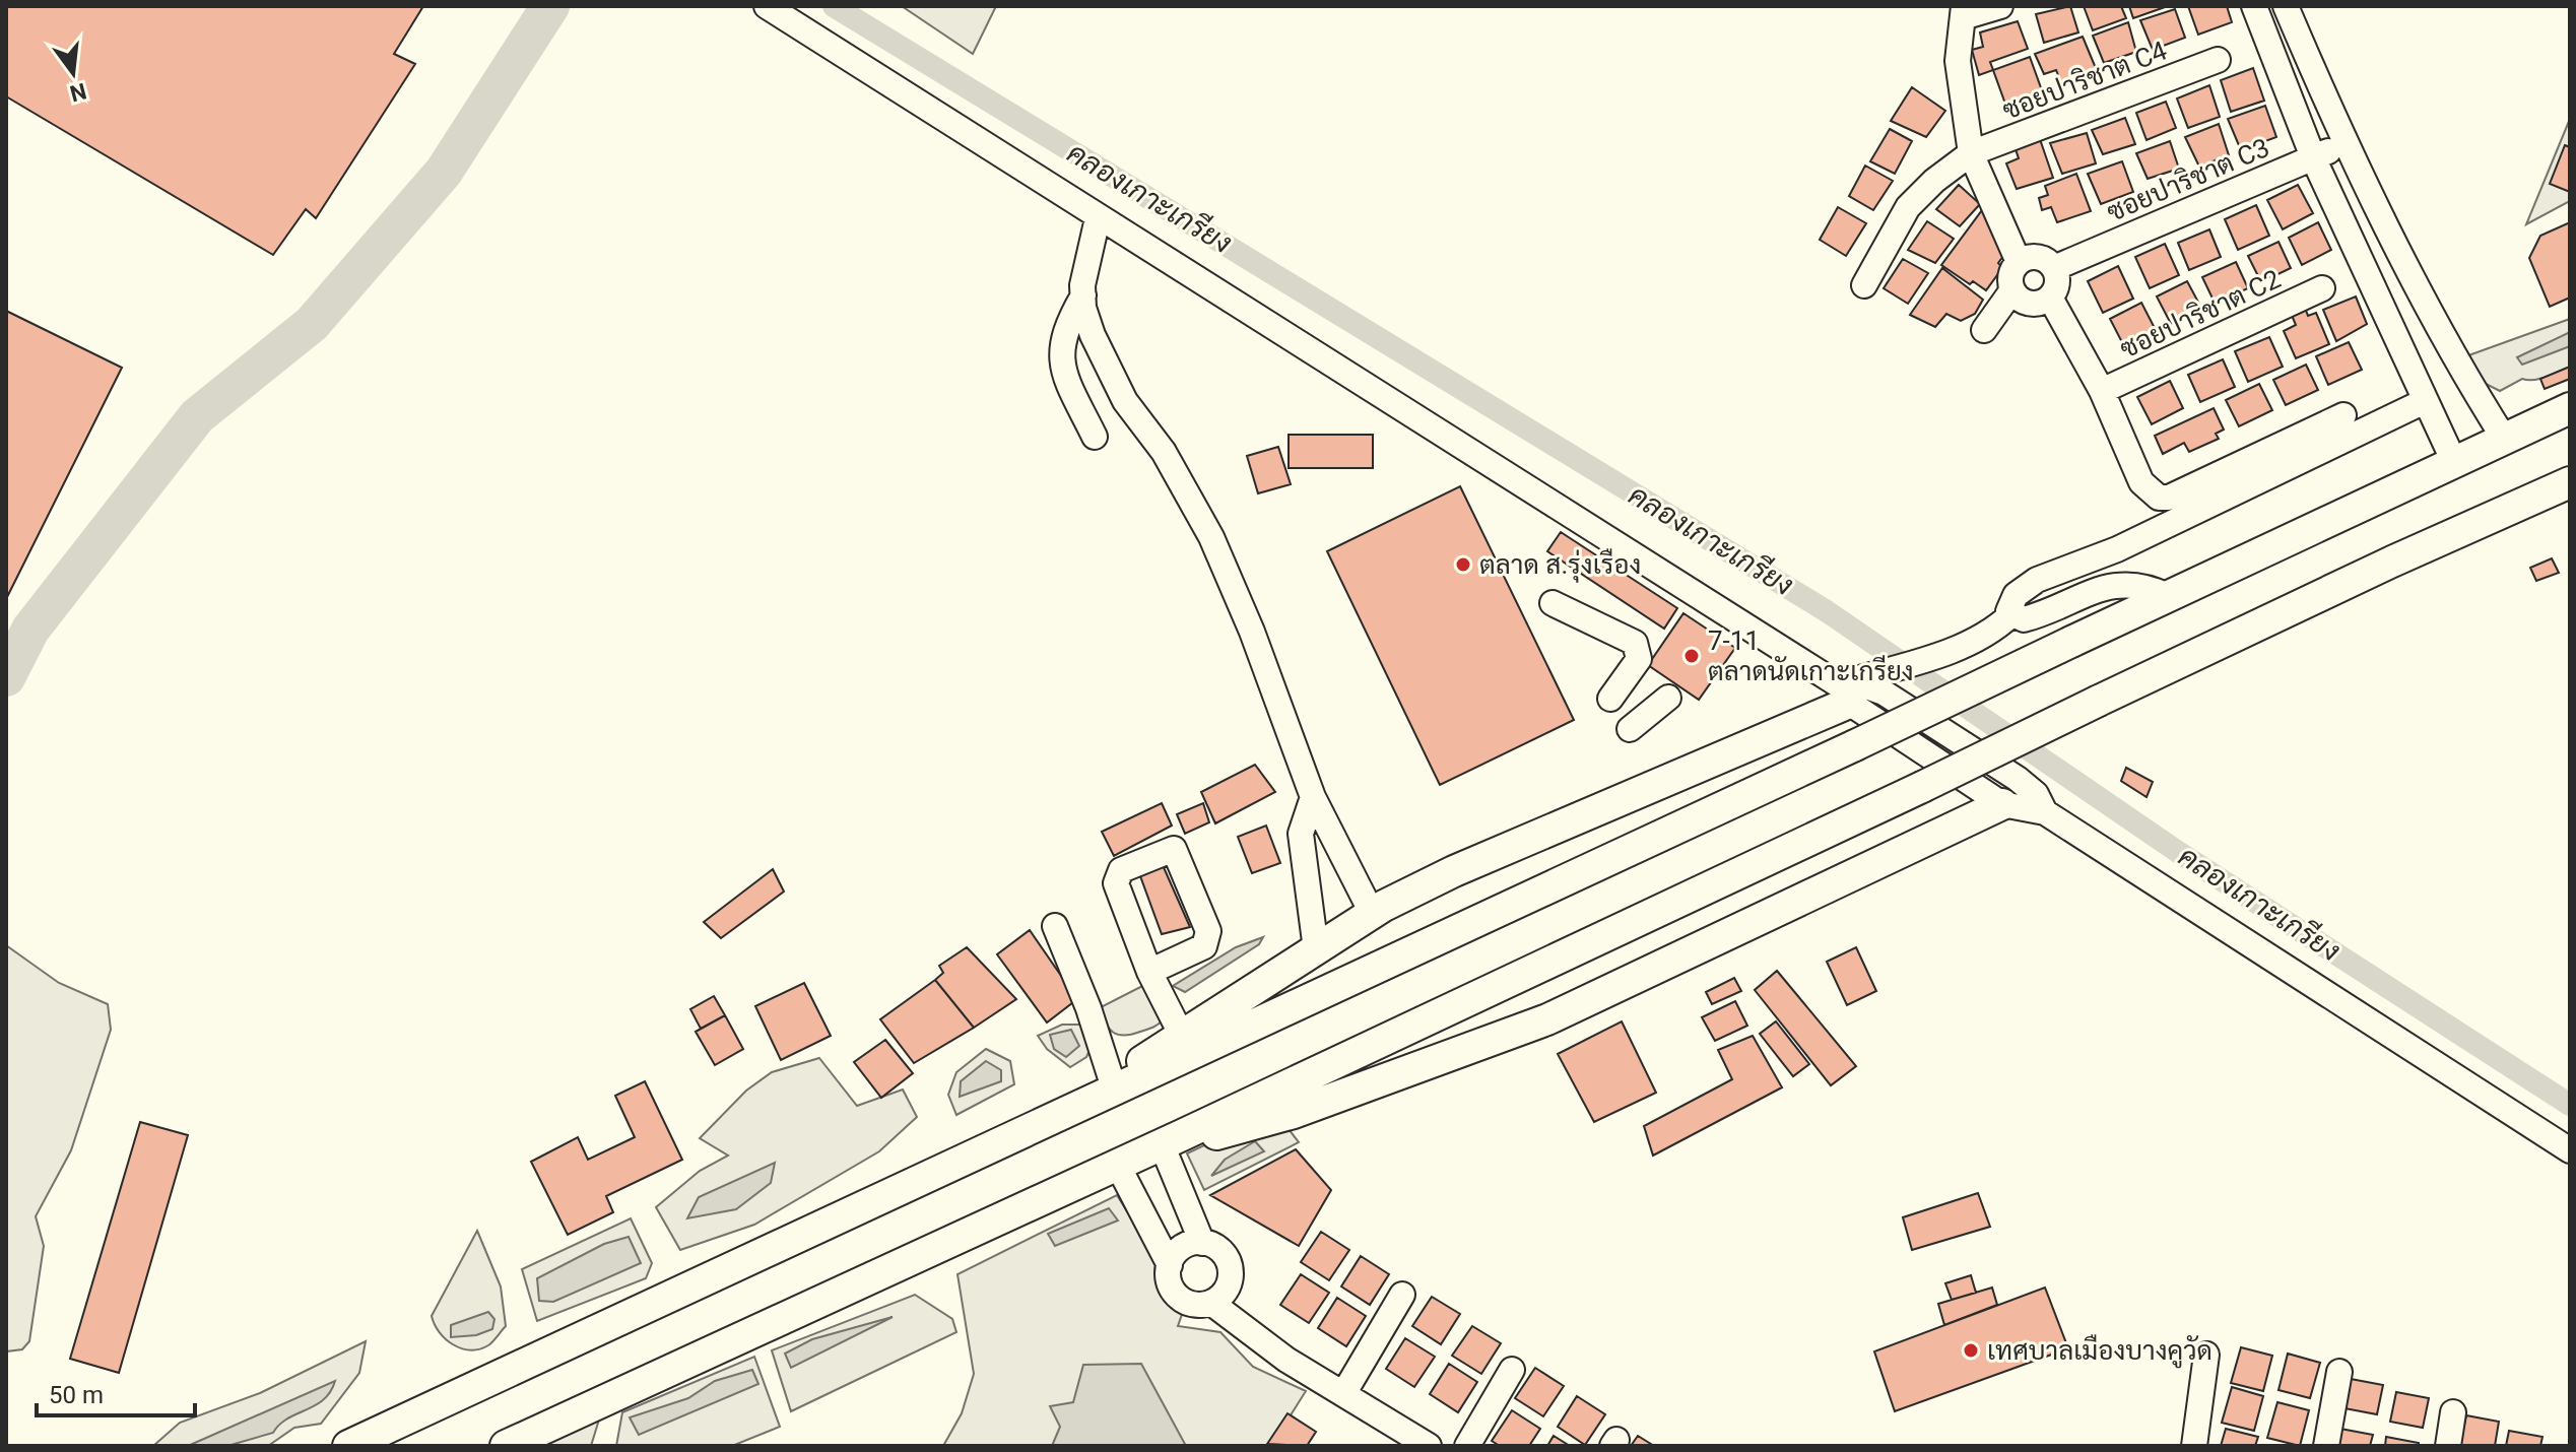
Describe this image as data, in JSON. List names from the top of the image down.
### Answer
{
  "streets": {
    "street": ["ซอยปาริชาต C4", "ซอยปาริชาต C3", "ซอยปาริชาต C2"]
  },
  "water": ["คลองเกาะเกรียง"],
  "places": ["ตลาด ส.รุ่งเรือง", "7-11 ตลาดนัดเกาะเกรียง", "เทศบาลเมืองบางคูวัด"],
  "scale_bar": "50 m",
  "north": "bottom"
}
